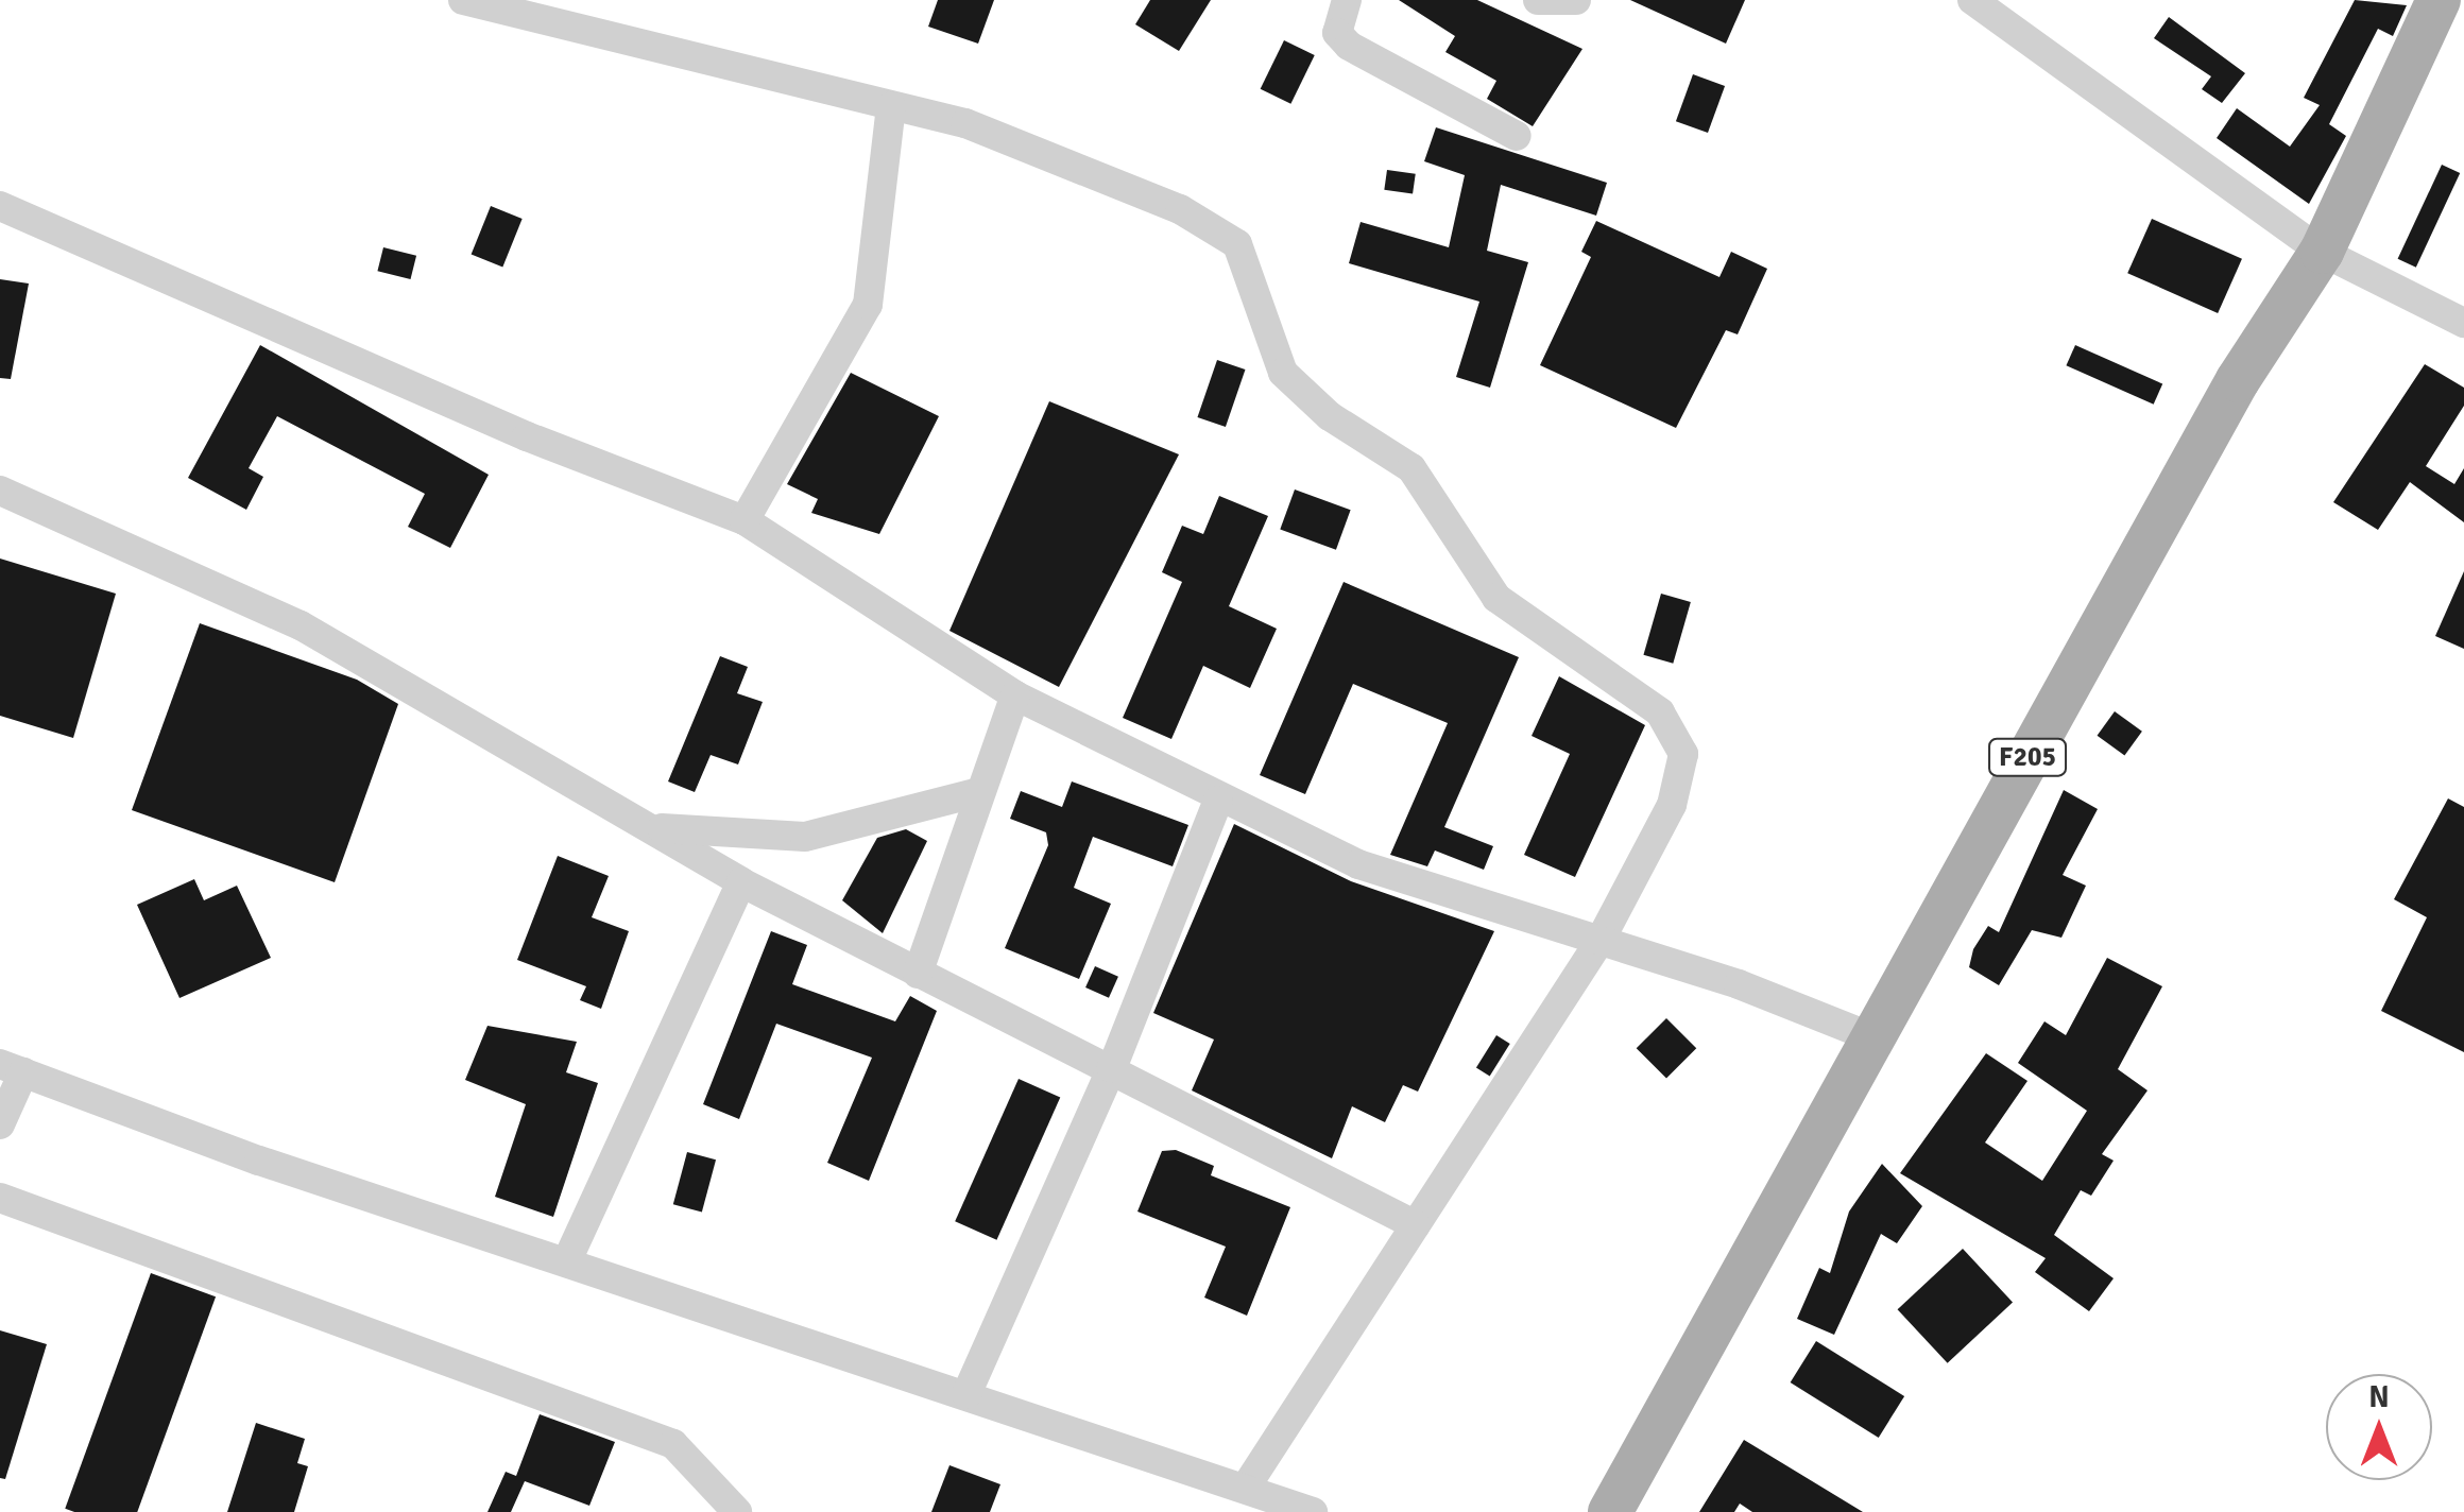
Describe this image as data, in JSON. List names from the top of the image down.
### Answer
{
  "streets": {
    "main road": ["F205"]
  },
  "north": "top"
}
